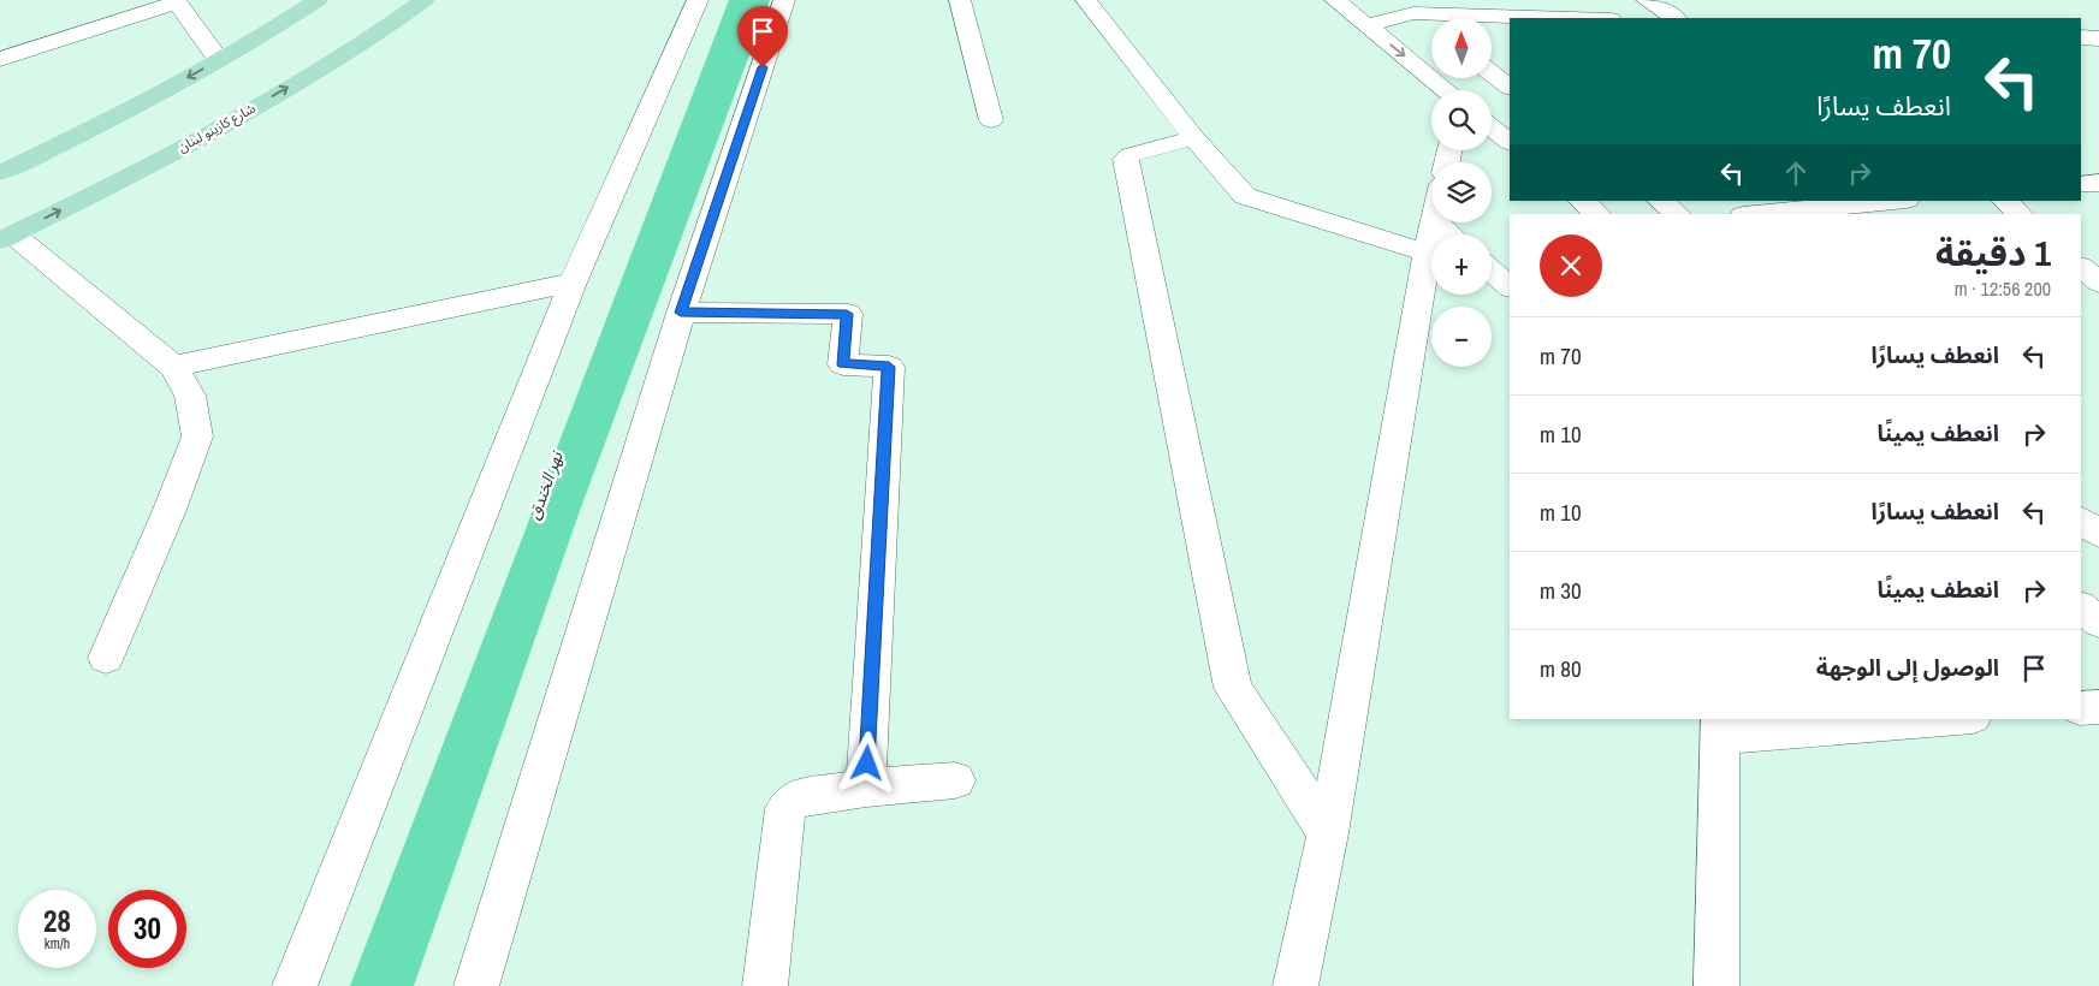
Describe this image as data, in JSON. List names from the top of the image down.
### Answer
{
  "streets": {
    "main road": ["شارع كازينو لبنان"]
  },
  "water": ["نهر الخندق"],
  "north": "top",
  "page": {
    "map_buttons": ["+", "−"],
    "turn": ["70 m", "انعطف يسارًا"],
    "heading": ["1 دقيقة", "200 m · 12:56"],
    "list": [
      {
        "name": "انعطف يسارًا",
        "value": "70 m"
      },
      {
        "name": "انعطف يمينًا",
        "value": "10 m"
      },
      {
        "name": "انعطف يسارًا",
        "value": "10 m"
      },
      {
        "name": "انعطف يمينًا",
        "value": "30 m"
      },
      {
        "name": "الوصول إلى الوجهة",
        "value": "80 m"
      }
    ],
    "speed": "28 km/h",
    "limit": "30"
  }
}
